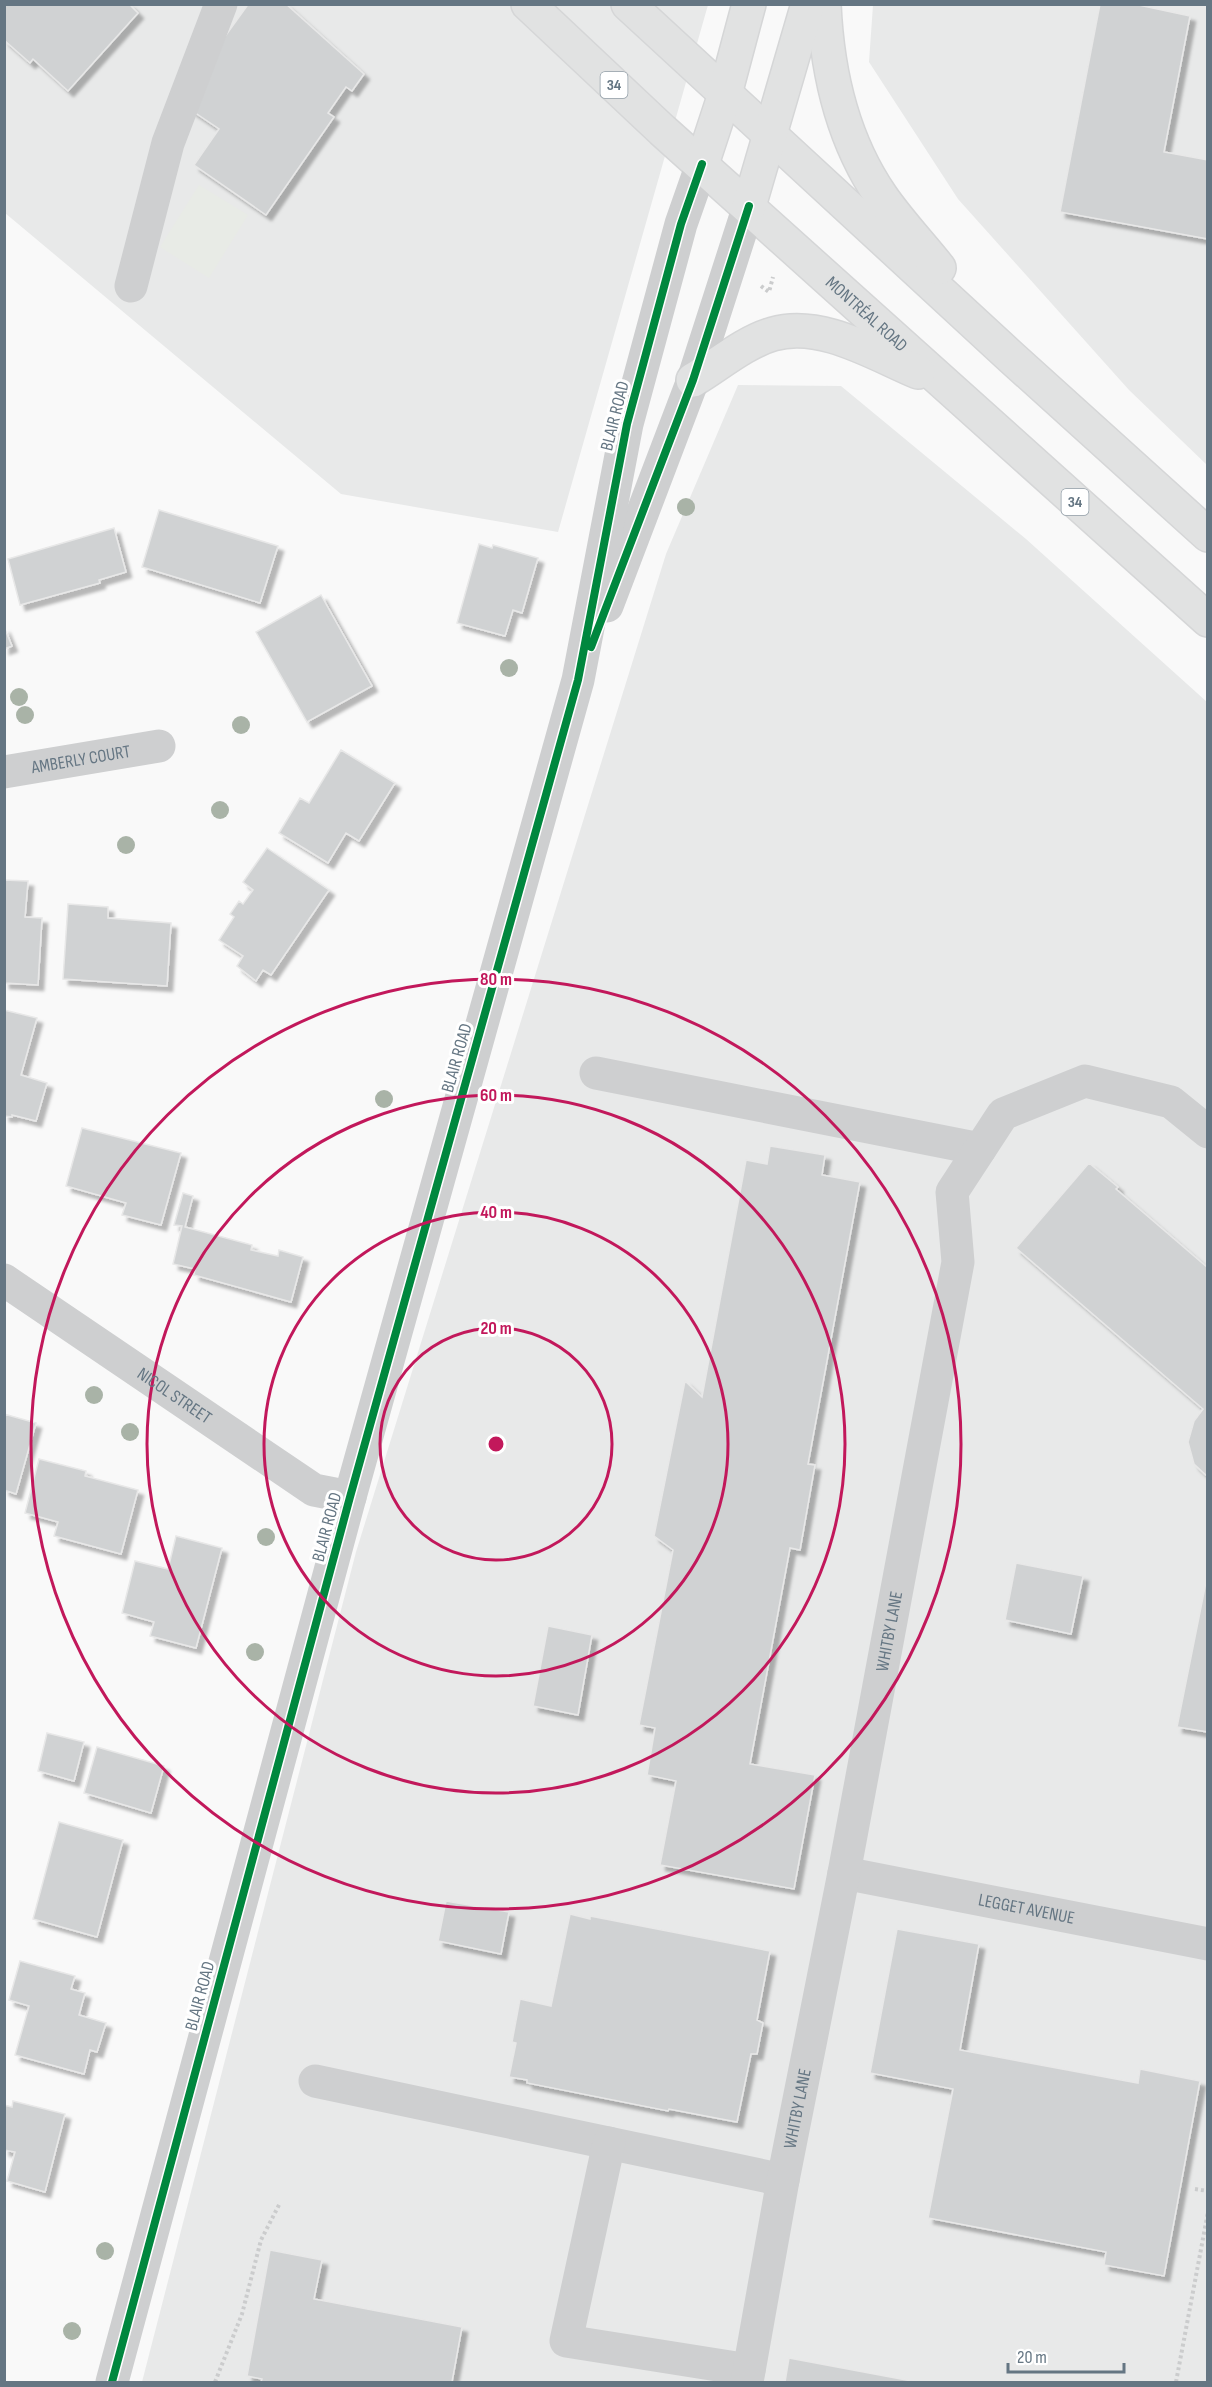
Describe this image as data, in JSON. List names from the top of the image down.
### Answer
{
  "streets": {
    "main road": ["34", "MONTRÉAL ROAD", "BLAIR ROAD"],
    "street": [
      "AMBERLY COURT",
      "NICOL STREET",
      "WHITBY LANE",
      "LEGGET AVENUE"
    ]
  },
  "crossings": [
    ["MONTRÉAL ROAD", "BLAIR ROAD"],
    ["BLAIR ROAD", "NICOL STREET"],
    ["WHITBY LANE", "LEGGET AVENUE"]
  ],
  "scale_bar": "20 m",
  "rings": [
    "80 m",
    "60 m",
    "40 m",
    "20 m"
  ]
}
